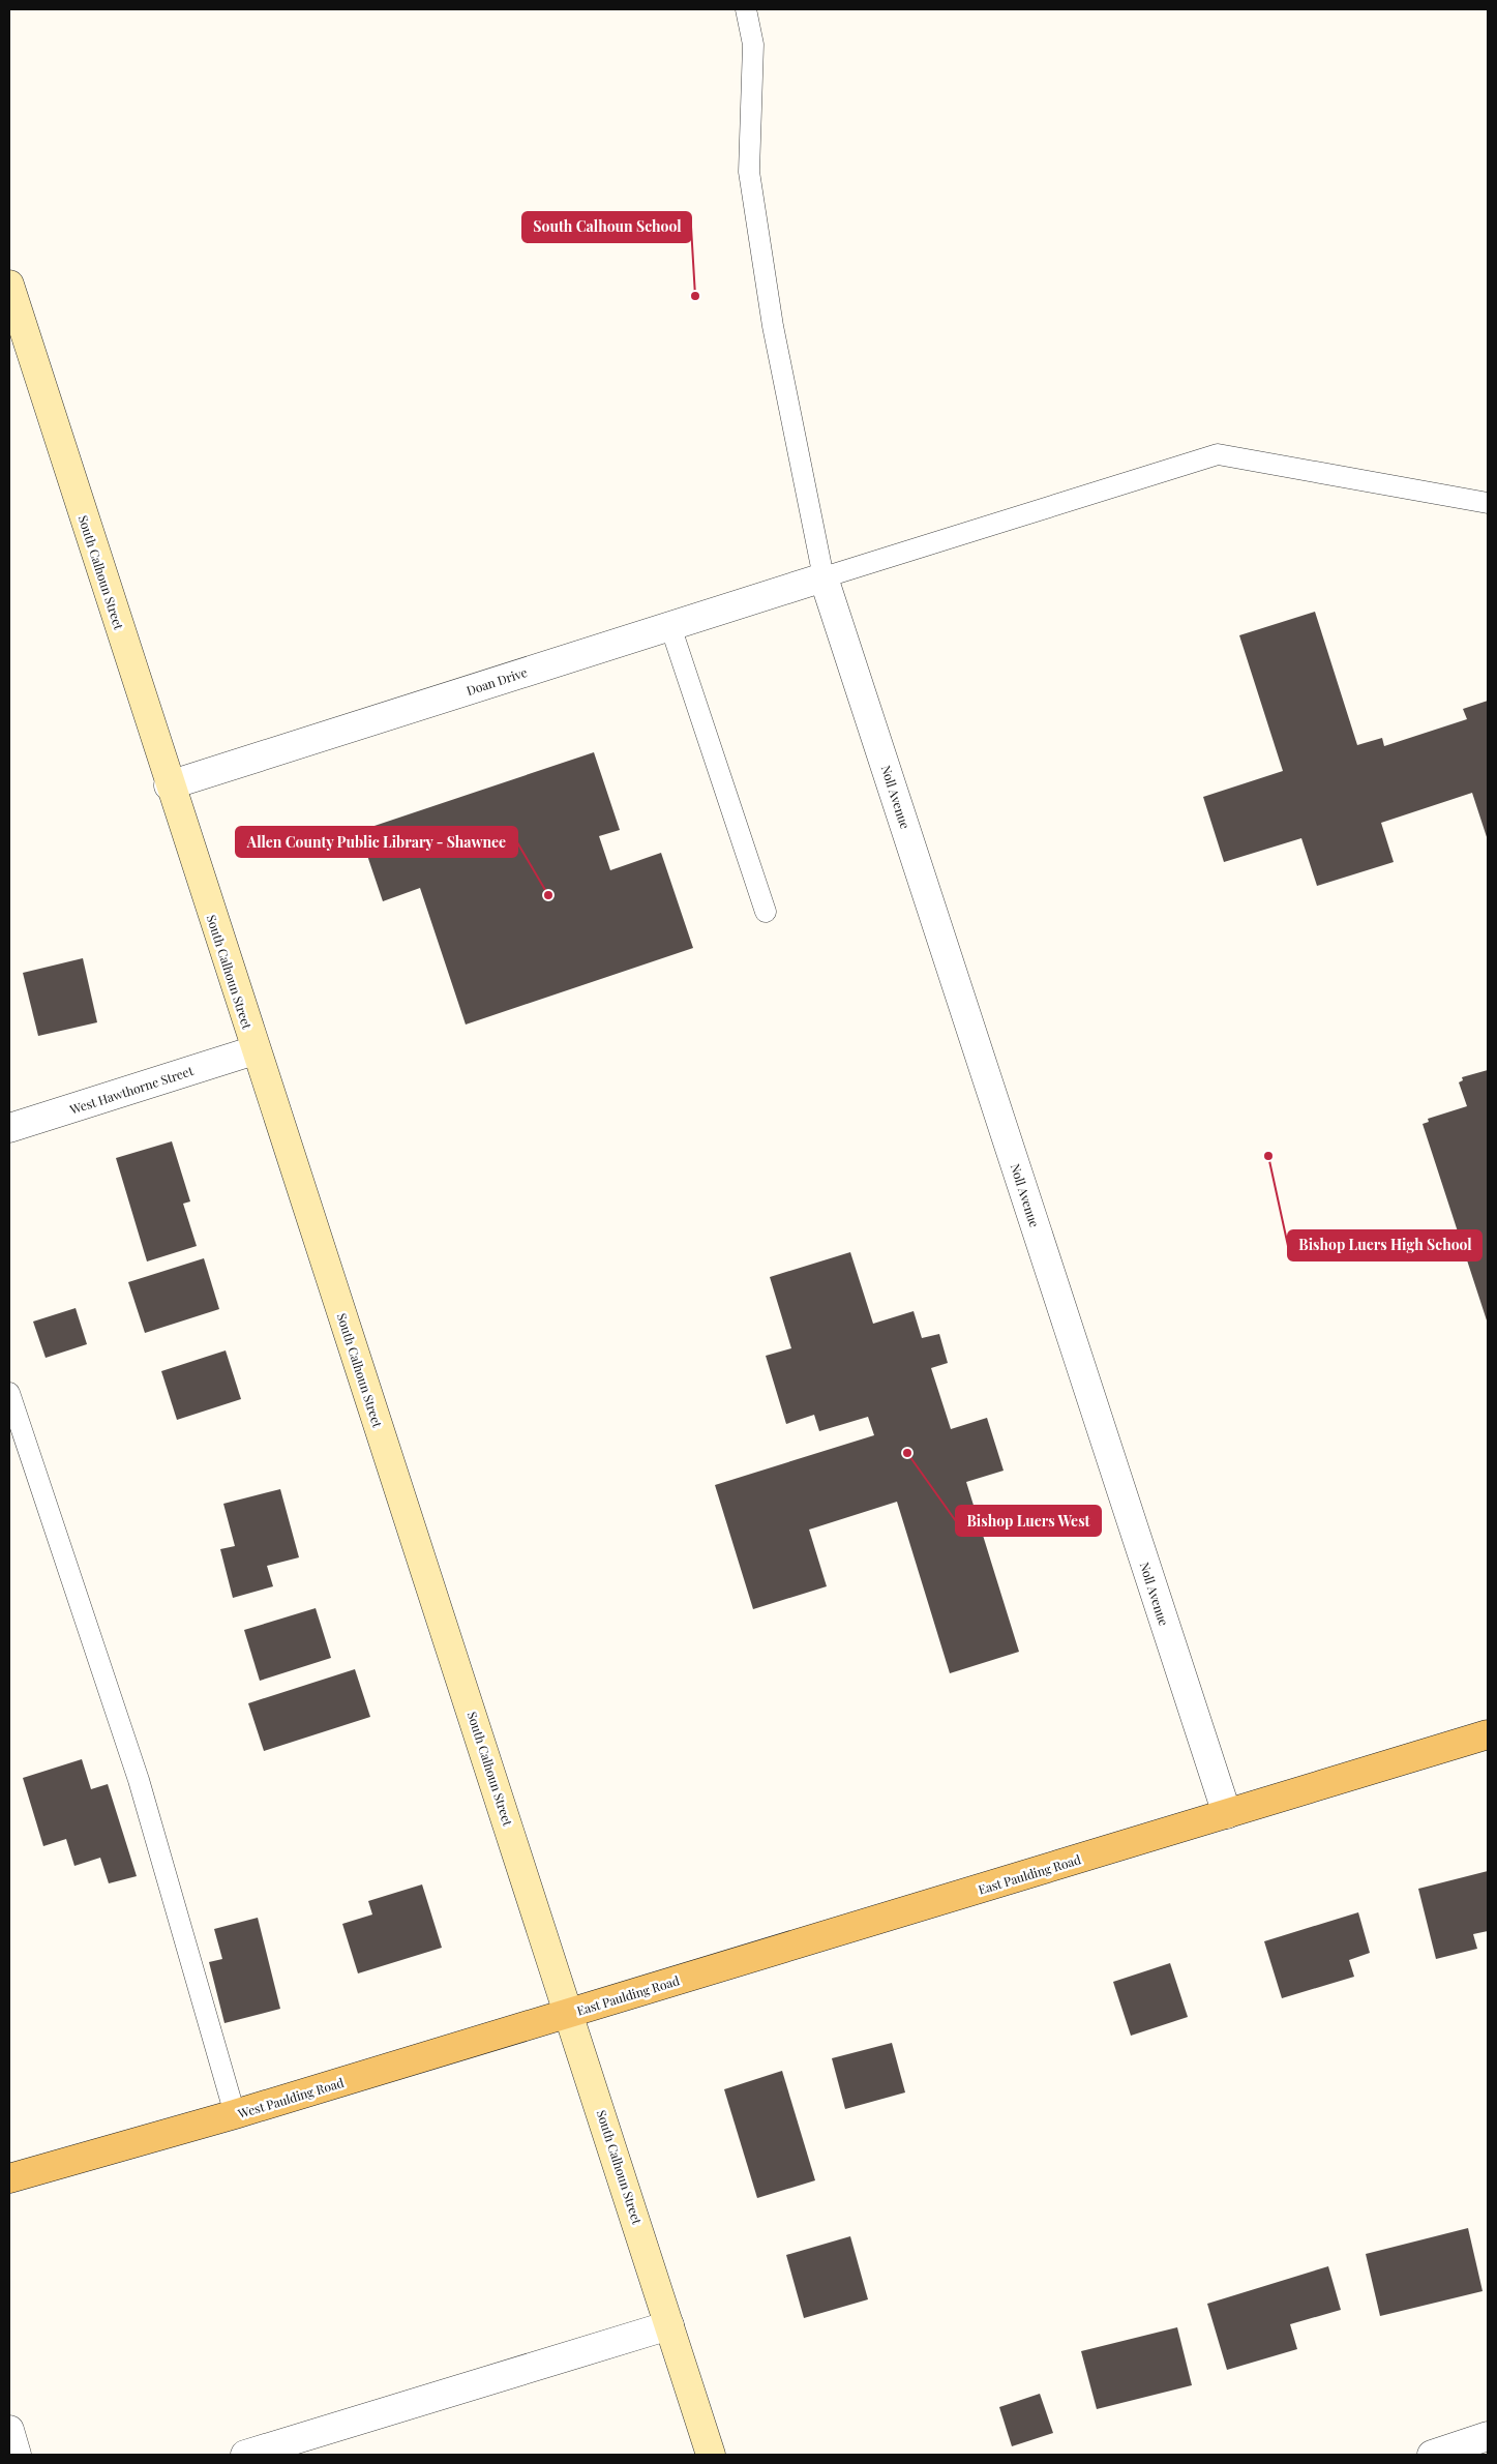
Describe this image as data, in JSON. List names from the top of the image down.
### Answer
{
  "streets": {
    "main road": ["East Paulding Road", "West Paulding Road"],
    "street": [
      "South Calhoun Street",
      "Doan Drive",
      "Noll Avenue",
      "West Hawthorne Street"
    ]
  },
  "crossings": [
    ["South Calhoun Street", "Doan Drive"],
    ["South Calhoun Street", "West Hawthorne Street"],
    ["South Calhoun Street", "East Paulding Road"],
    ["South Calhoun Street", "West Paulding Road"],
    ["Doan Drive", "Noll Avenue"],
    ["Noll Avenue", "East Paulding Road"],
    ["East Paulding Road", "West Paulding Road"]
  ],
  "places": [
    "South Calhoun School",
    "Allen County Public Library - Shawnee",
    "Bishop Luers High School",
    "Bishop Luers West"
  ]
}
